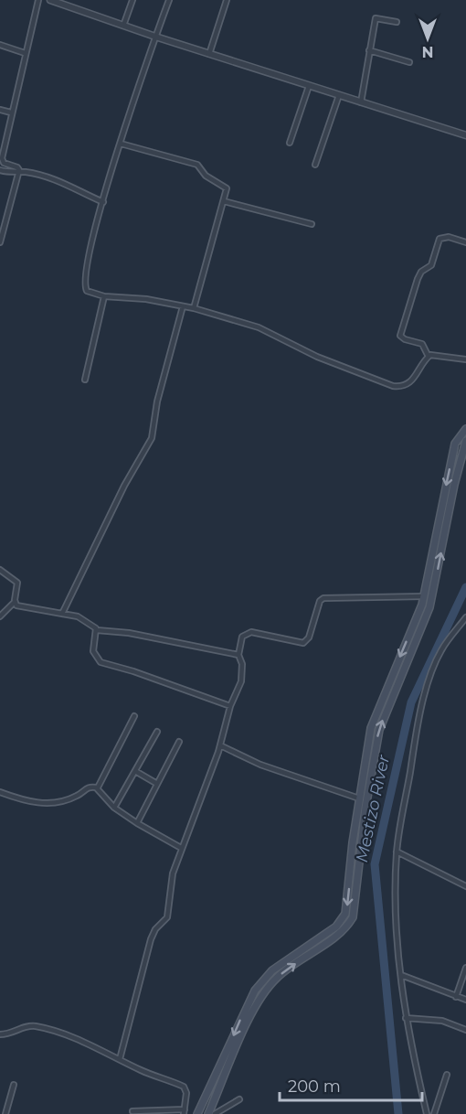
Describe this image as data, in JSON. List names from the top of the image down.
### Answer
{
  "water": ["Mestizo River"],
  "scale_bar": "200 m",
  "north": "bottom"
}
